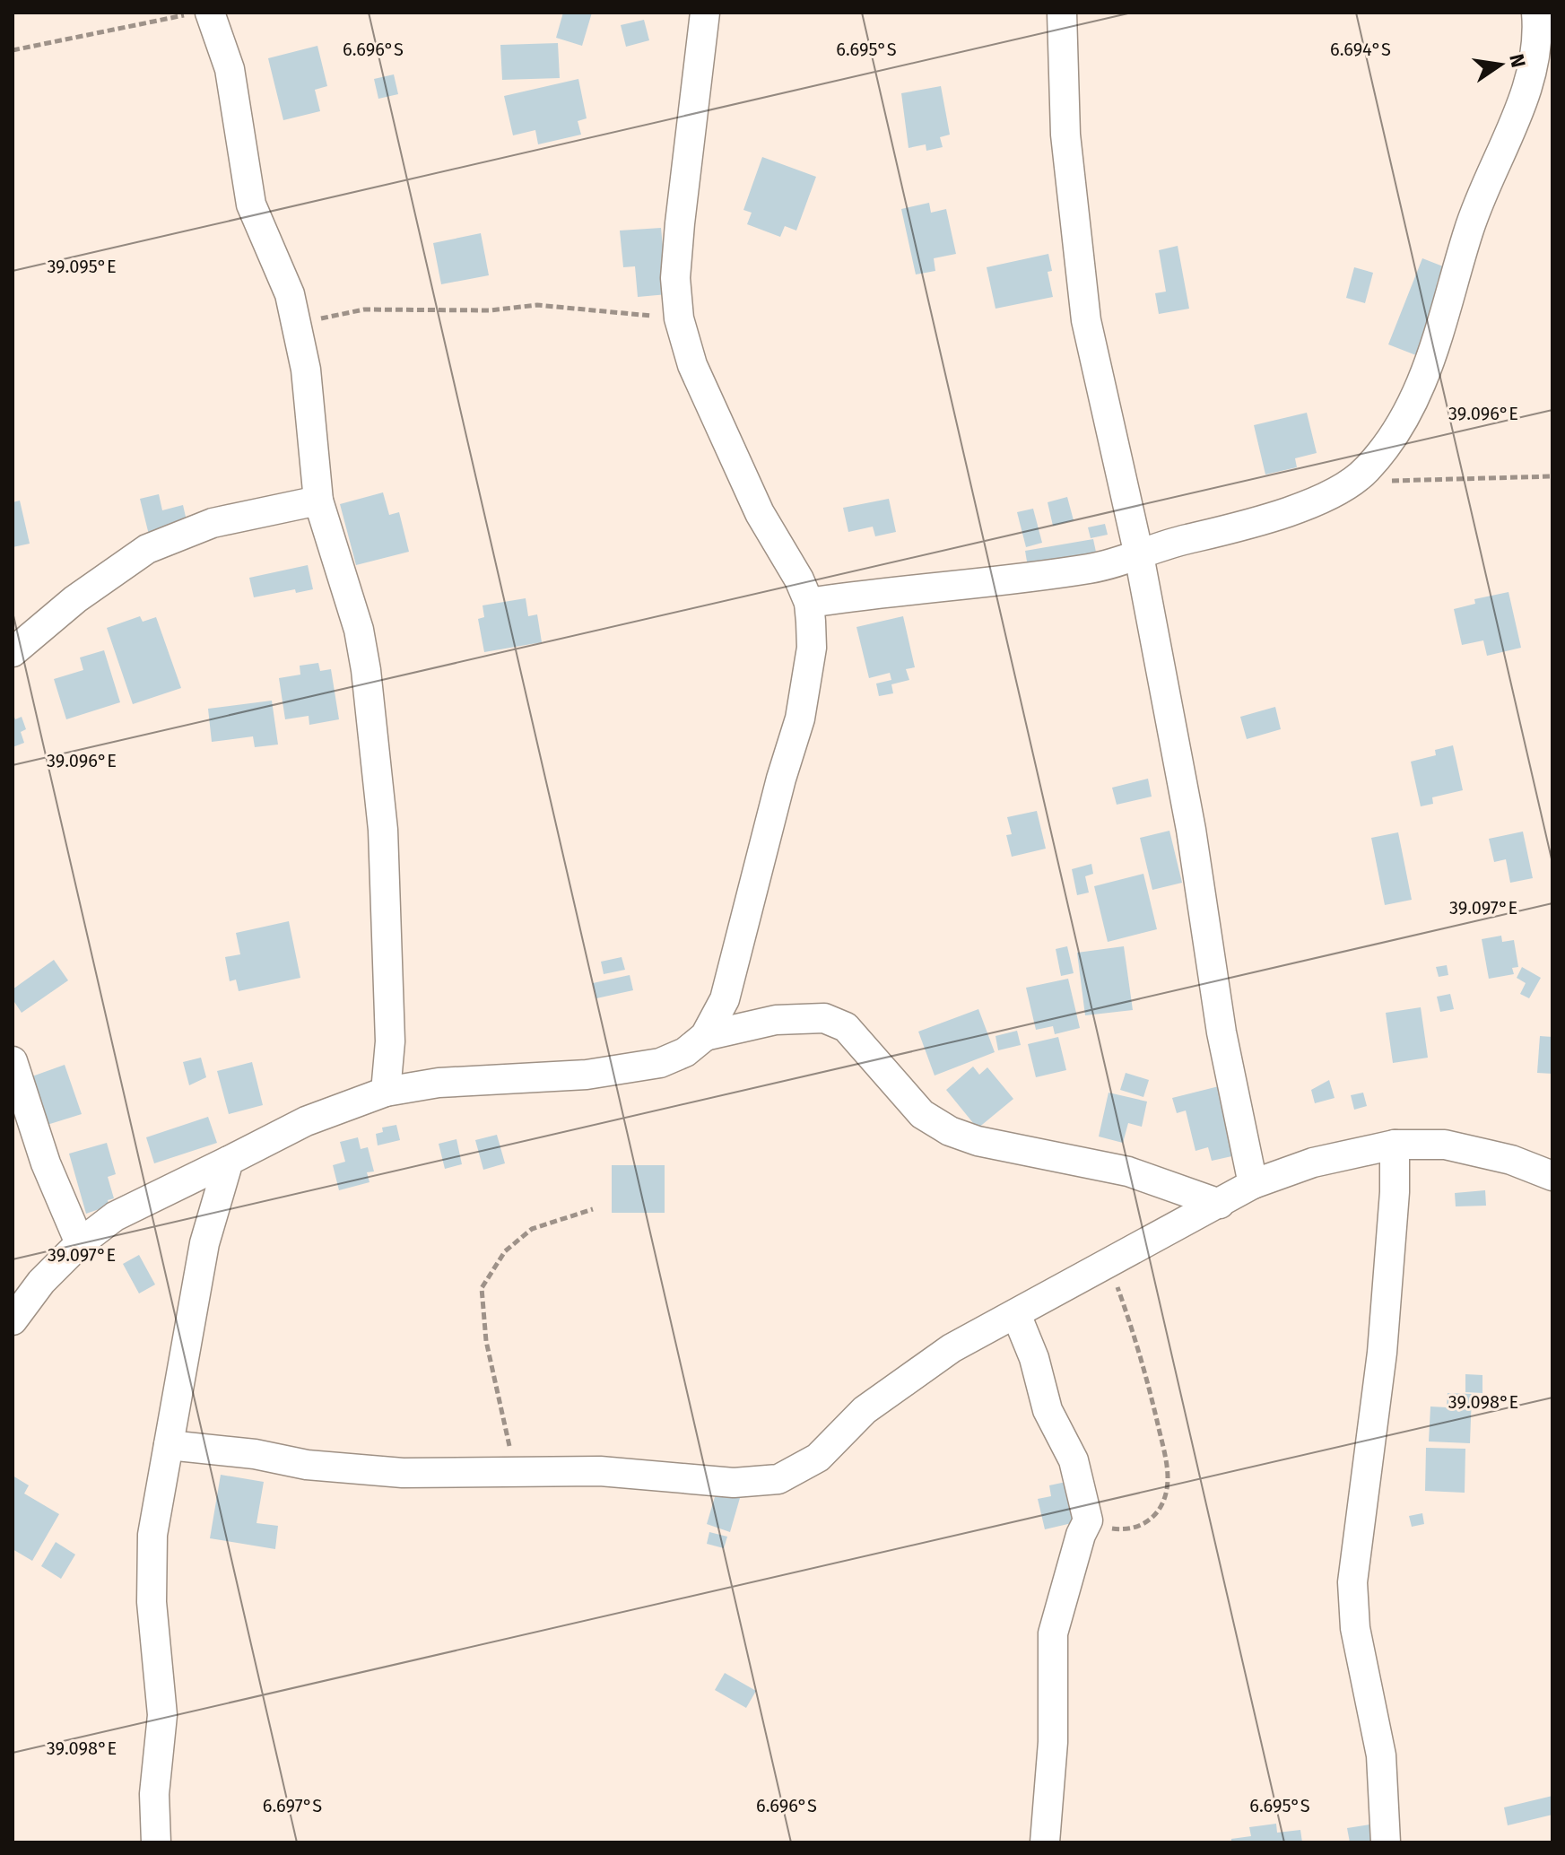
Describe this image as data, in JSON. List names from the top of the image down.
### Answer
{
  "north": "right",
  "coordinates": [
    "6.696°S",
    "6.695°S",
    "6.694°S",
    "39.095°E",
    "39.096°E",
    "39.097°E",
    "39.098°E",
    "6.697°S"
  ]
}
